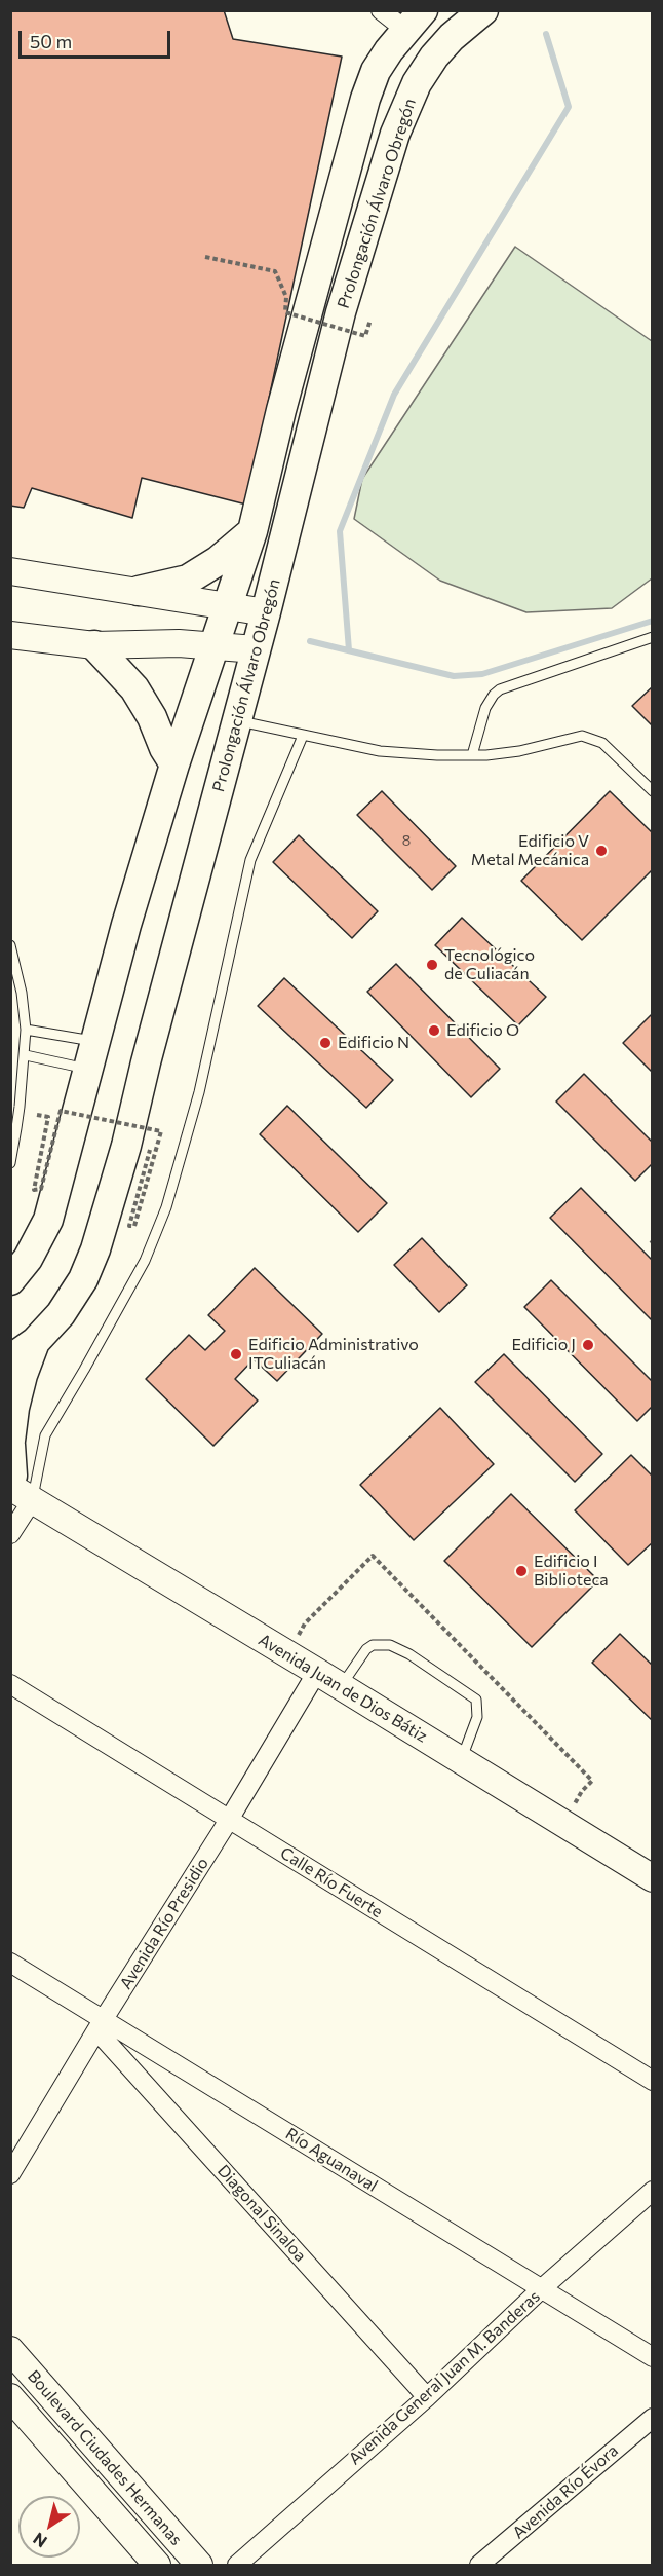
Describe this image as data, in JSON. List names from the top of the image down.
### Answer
{
  "streets": {
    "main road": ["Prolongación Álvaro Obregón", "Avenida Juan de Dios Bátiz", "Boulevard Ciudades Hermanas"],
    "street": [
      "Calle Río Fuerte",
      "Avenida Río Presidio",
      "Río Aguanaval",
      "Diagonal Sinaloa",
      "Avenida General Juan M. Banderas",
      "Avenida Río Évora"
    ]
  },
  "crossings": [
    ["Avenida Juan de Dios Bátiz", "Avenida Río Presidio"],
    ["Calle Río Fuerte", "Avenida Río Presidio"],
    ["Avenida Río Presidio", "Río Aguanaval"],
    ["Avenida Río Presidio", "Diagonal Sinaloa"],
    ["Río Aguanaval", "Diagonal Sinaloa"],
    ["Río Aguanaval", "Avenida General Juan M. Banderas"],
    ["Diagonal Sinaloa", "Avenida General Juan M. Banderas"]
  ],
  "places": [
    "Edificio V Metal Mecánica",
    "Tecnológico de Culiacán",
    "Edificio O",
    "Edificio N",
    "Edificio J",
    "Edificio Administrativo ITCuliacán",
    "Edificio I Biblioteca"
  ],
  "house_numbers": ["8"],
  "scale_bar": "50 m",
  "north": "bottom left"
}
